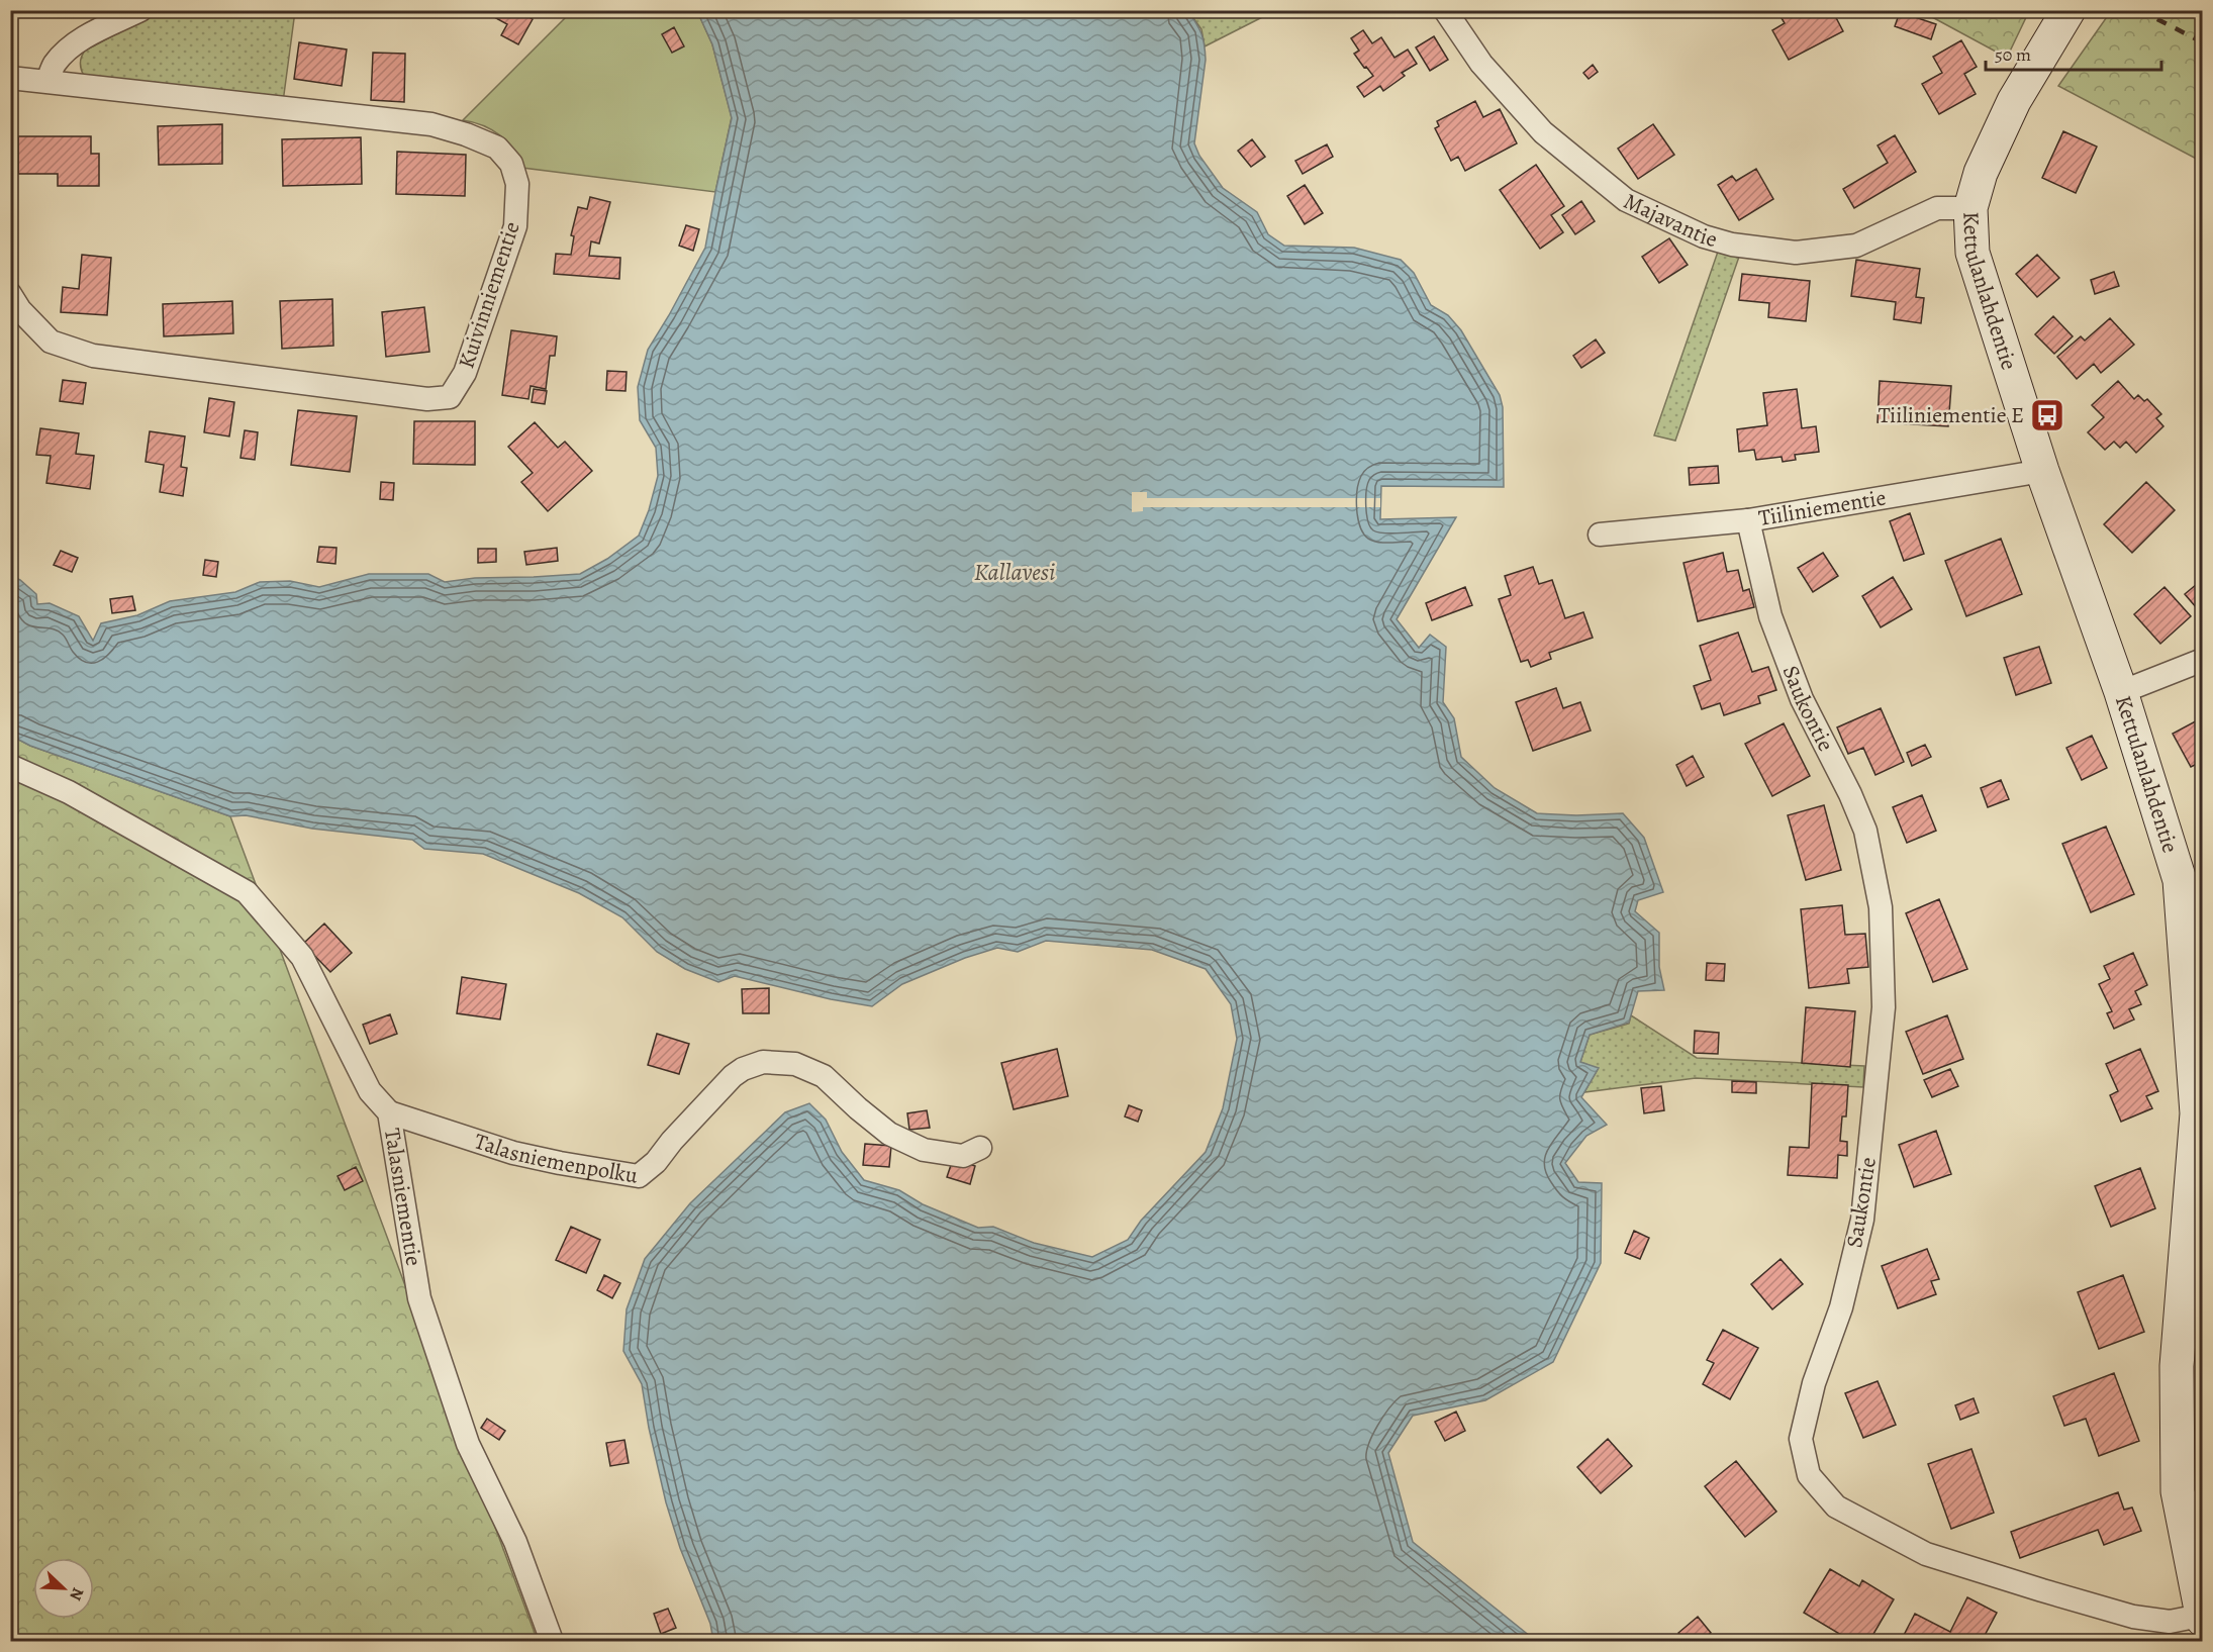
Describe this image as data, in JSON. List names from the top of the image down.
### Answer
{
  "streets": {
    "street": [
      "Majavantie",
      "Kettulanlahdentie",
      "Kuivinniementie",
      "Tiiliniementie",
      "Saukontie",
      "Talasniemenpolku",
      "Talasniementie"
    ]
  },
  "crossings": [
    ["Majavantie", "Kettulanlahdentie"],
    ["Kettulanlahdentie", "Tiiliniementie"],
    ["Kettulanlahdentie", "Saukontie"],
    ["Tiiliniementie", "Saukontie"],
    ["Talasniemenpolku", "Talasniementie"]
  ],
  "water": ["Kallavesi"],
  "places": {
    "bus stop": ["Tiiliniementie E"]
  },
  "scale_bar": "50 m",
  "north": "bottom right"
}
